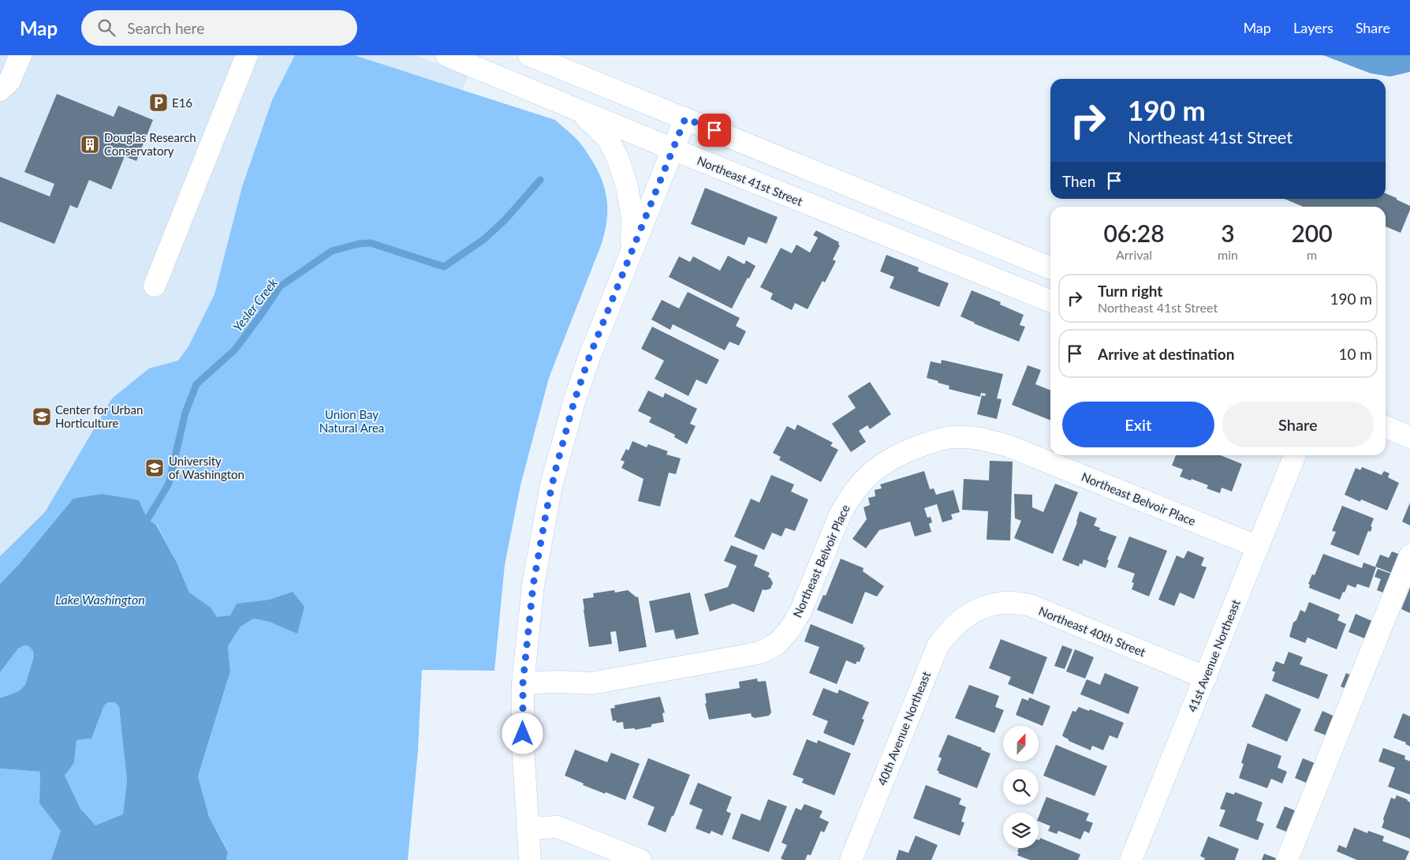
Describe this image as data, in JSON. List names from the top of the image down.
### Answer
{
  "streets": {
    "street": [
      "Northeast 41st Street",
      "Northeast Belvoir Place",
      "Northeast 40th Street",
      "41st Avenue Northeast",
      "40th Avenue Northeast"
    ]
  },
  "crossings": [
    ["Northeast Belvoir Place", "41st Avenue Northeast"],
    ["Northeast 40th Street", "41st Avenue Northeast"],
    ["Northeast 40th Street", "40th Avenue Northeast"]
  ],
  "water": ["Yesler Creek", "Lake Washington"],
  "parks": ["Union Bay Natural Area"],
  "places": {
    "parking": ["E16"],
    "building": ["Douglas Research Conservatory"],
    "school or university": ["Center for Urban Horticulture", "University of Washington"]
  },
  "north": "top",
  "page": {
    "header": "Map",
    "search": "Search here",
    "nav": ["Map", "Layers", "Share"],
    "turn": ["190 m", "Northeast 41st Street"],
    "then": "Then",
    "eta": [
      "06:28",
      "Arrival",
      "3",
      "min",
      "200",
      "m"
    ],
    "list": [
      {
        "name": "Turn right",
        "note": "Northeast 41st Street",
        "value": "190 m"
      },
      {
        "name": "Arrive at destination",
        "value": "10 m"
      }
    ],
    "buttons": ["Exit", "Share"]
  }
}
